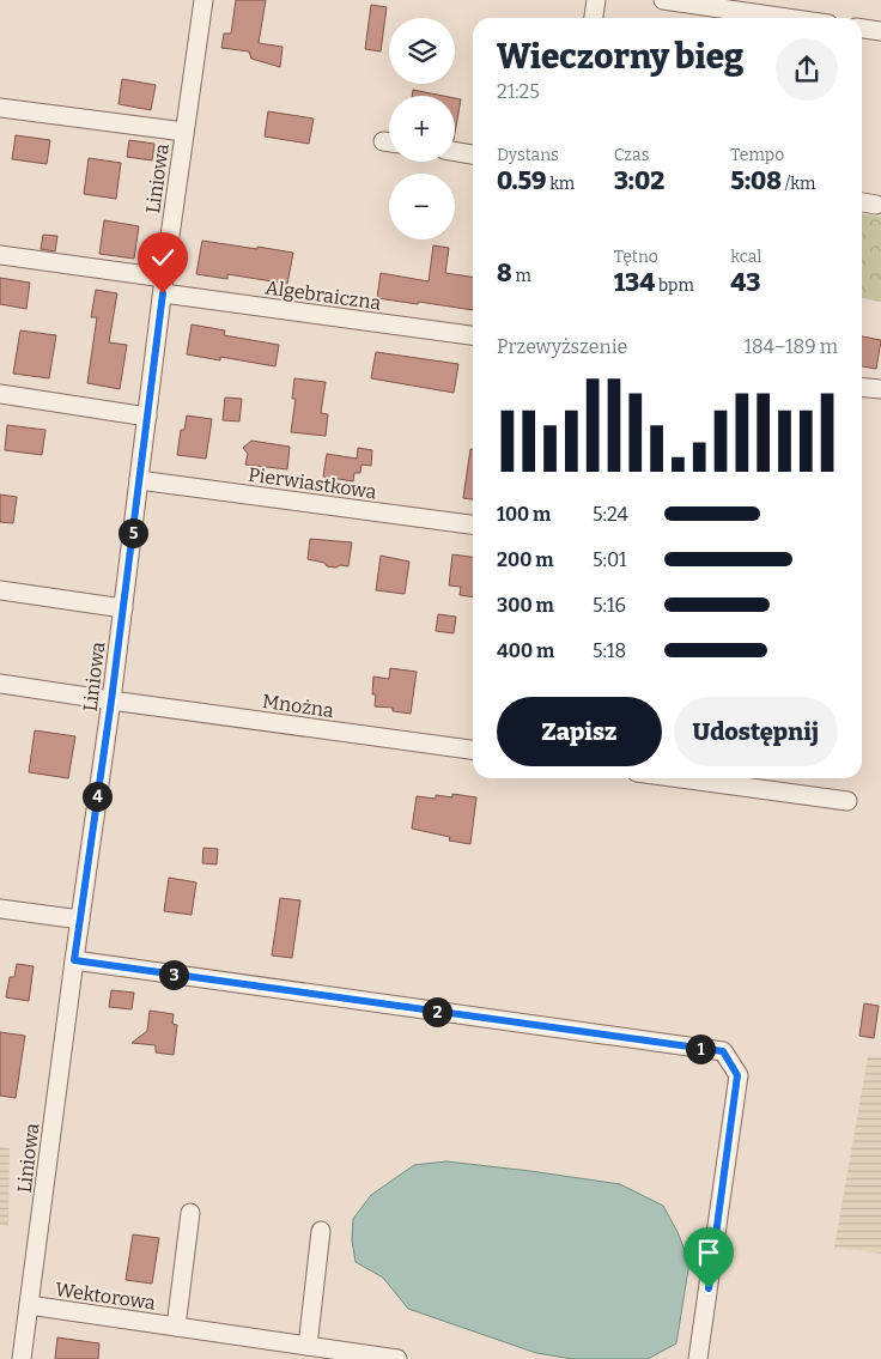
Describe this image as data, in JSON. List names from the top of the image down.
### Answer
{
  "streets": {
    "street": [
      "Liniowa",
      "Algebraiczna",
      "Pierwiastkowa",
      "Mnożna",
      "Wektorowa"
    ]
  },
  "crossings": [
    ["Liniowa", "Algebraiczna"],
    ["Liniowa", "Pierwiastkowa"],
    ["Liniowa", "Mnożna"],
    ["Liniowa", "Wektorowa"]
  ],
  "page": {
    "map_buttons": ["+", "−"],
    "heading": ["Wieczorny bieg", "21:25"],
    "stats": [
      ["Dystans", "0.59 km"],
      ["Czas", "3:02"],
      ["Tempo", "5:08 /km"],
      ["8 m"],
      ["Tętno", "134 bpm"],
      ["kcal", "43"]
    ],
    "chart": ["Przewyższenie", "184–189 m"],
    "list": [
      {
        "name": "100 m",
        "note": "5:24"
      },
      {
        "name": "200 m",
        "note": "5:01"
      },
      {
        "name": "300 m",
        "note": "5:16"
      },
      {
        "name": "400 m",
        "note": "5:18"
      }
    ],
    "pins": [
      "5",
      "4",
      "3",
      "2",
      "1"
    ],
    "buttons": ["Zapisz", "Udostępnij"]
  }
}
